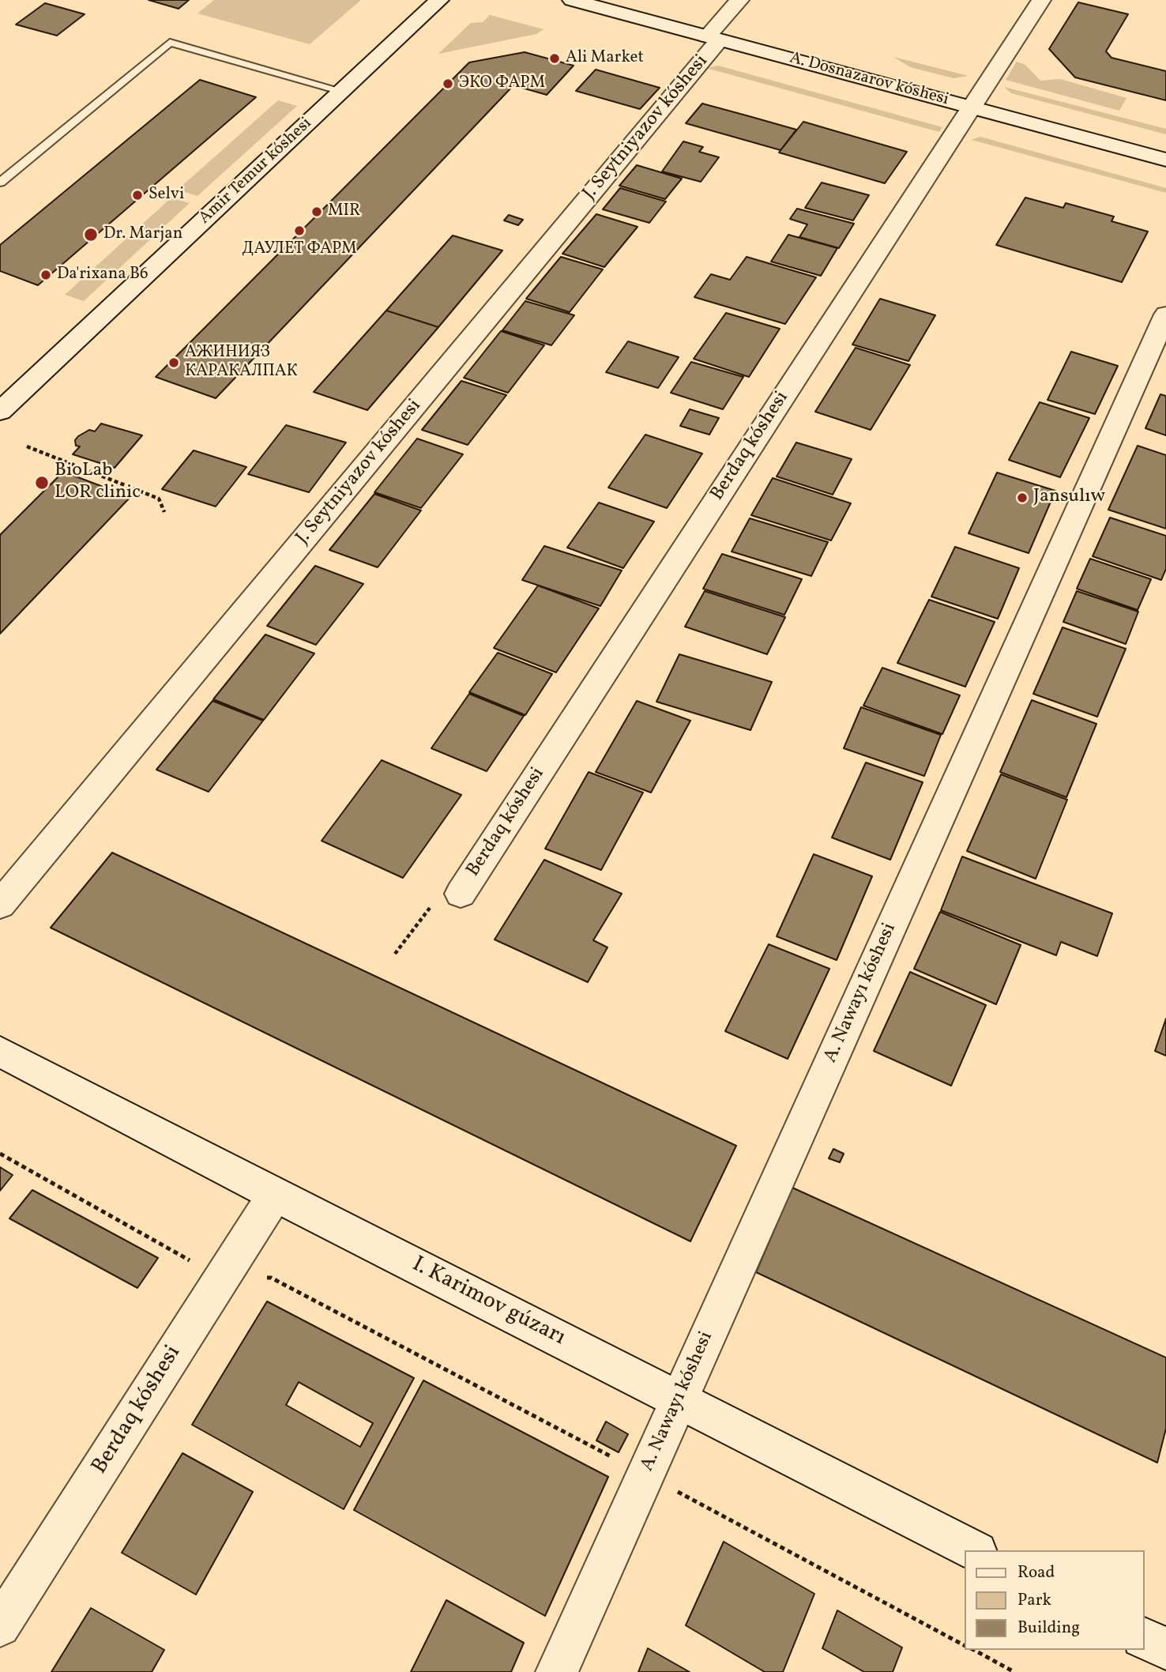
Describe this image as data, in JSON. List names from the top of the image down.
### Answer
{
  "streets": {
    "street": [
      "A. Dosnazarov kóshesi",
      "J. Seytniyazov kóshesi",
      "Amir Temur kóshesi",
      "Berdaq kóshesi",
      "A. Nawayı kóshesi",
      "I. Karimov gúzarı"
    ]
  },
  "crossings": [
    ["A. Dosnazarov kóshesi", "J. Seytniyazov kóshesi"],
    ["A. Dosnazarov kóshesi", "Berdaq kóshesi"],
    ["Berdaq kóshesi", "I. Karimov gúzarı"],
    ["A. Nawayı kóshesi", "I. Karimov gúzarı"]
  ],
  "places": [
    "Ali Market",
    "ЭКО ФАРМ",
    "Selvi",
    "MIR",
    "ДАУЛЕТ ФАРМ",
    "Dr. Marjan",
    "Da'rixana B6",
    "АЖИНИЯЗ КАРАКАЛПАК",
    "BioLab LOR clinic",
    "Jansulıw"
  ],
  "legend": ["Road", "Park", "Building"]
}
